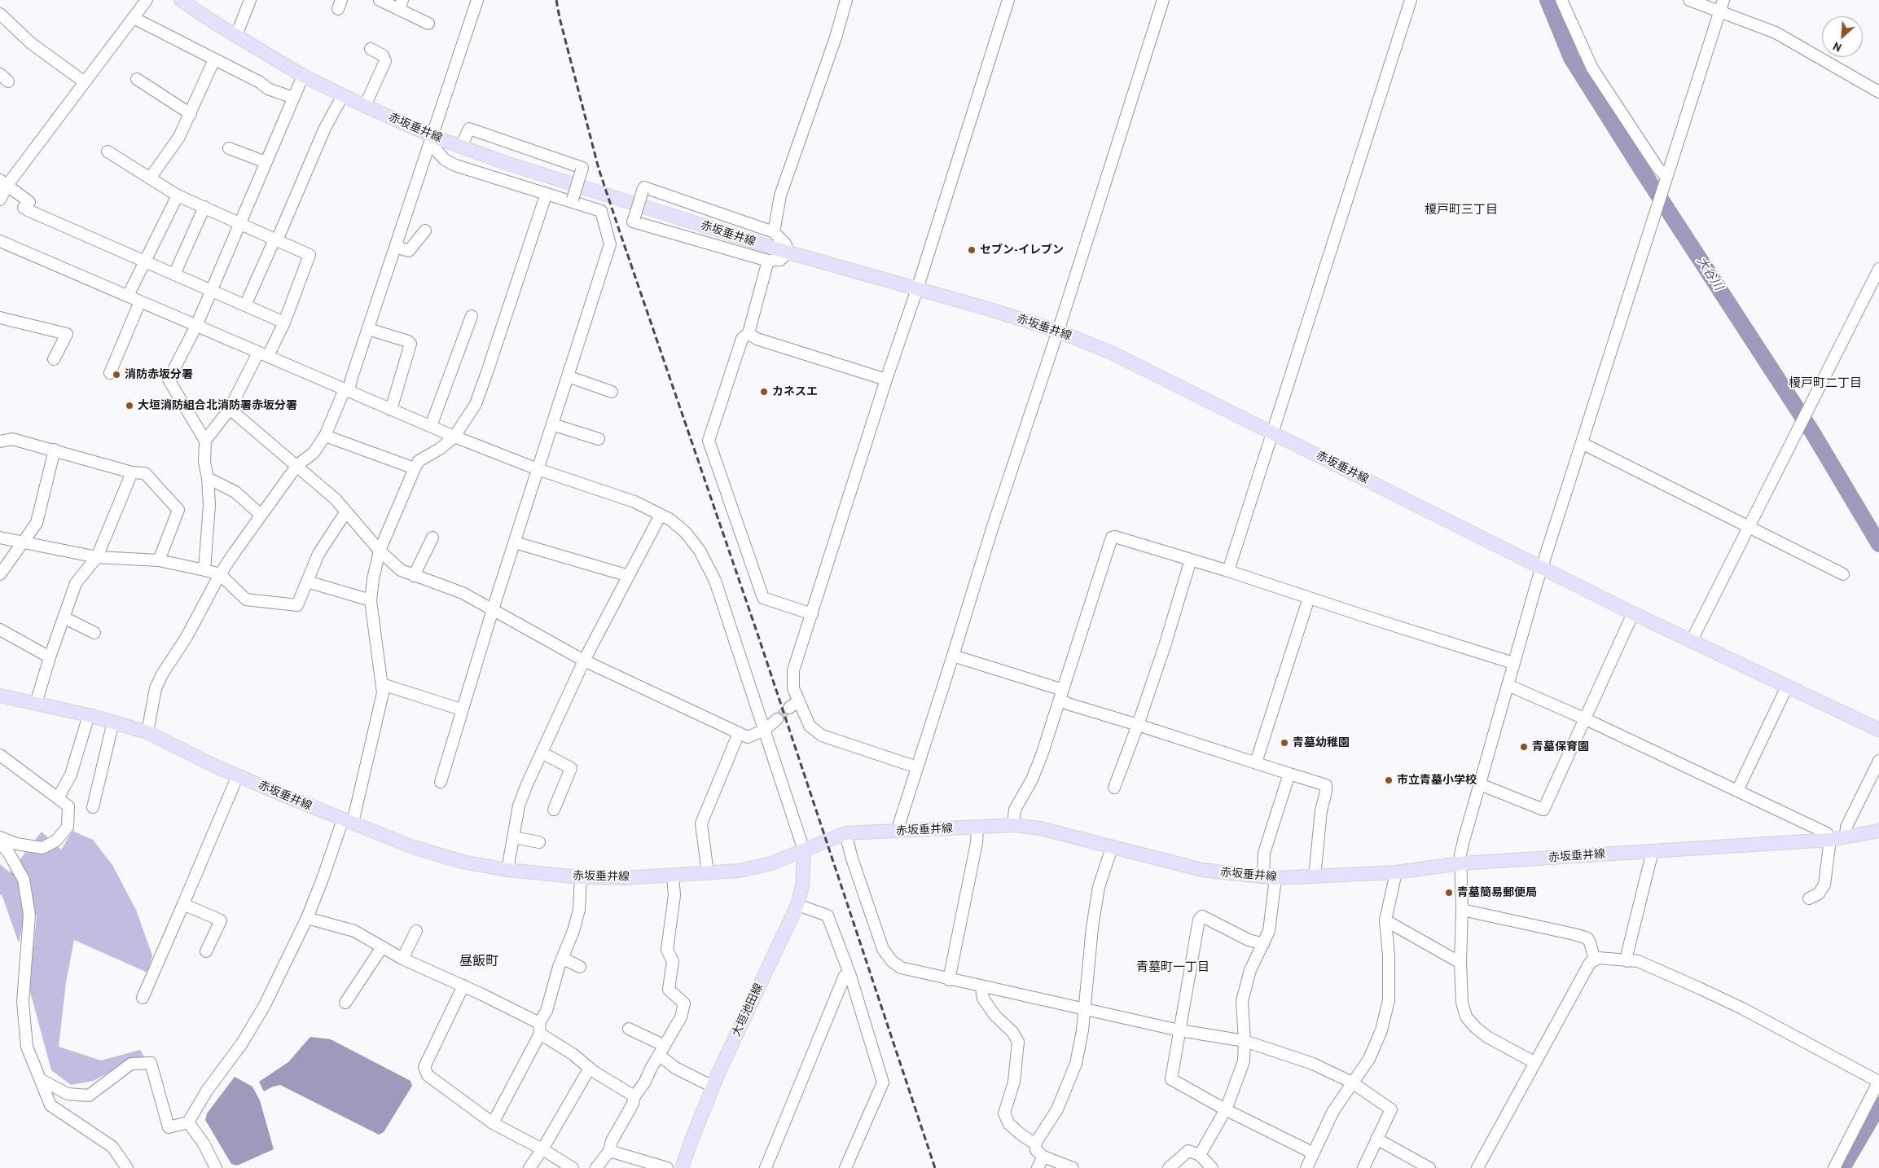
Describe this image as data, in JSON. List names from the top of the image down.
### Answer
{
  "streets": {
    "main road": ["赤坂垂井線", "大垣池田線"]
  },
  "crossings": [
    ["赤坂垂井線", "大垣池田線"]
  ],
  "districts": [
    "榎戸町三丁目",
    "榎戸町二丁目",
    "昼飯町",
    "青墓町一丁目"
  ],
  "water": ["大谷川"],
  "places": [
    "セブン-イレブン",
    "消防赤坂分署",
    "カネスエ",
    "大垣消防組合北消防署赤坂分署",
    "青墓幼稚園",
    "青墓保育園",
    "市立青墓小学校",
    "青墓簡易郵便局"
  ],
  "north": "bottom left"
}
